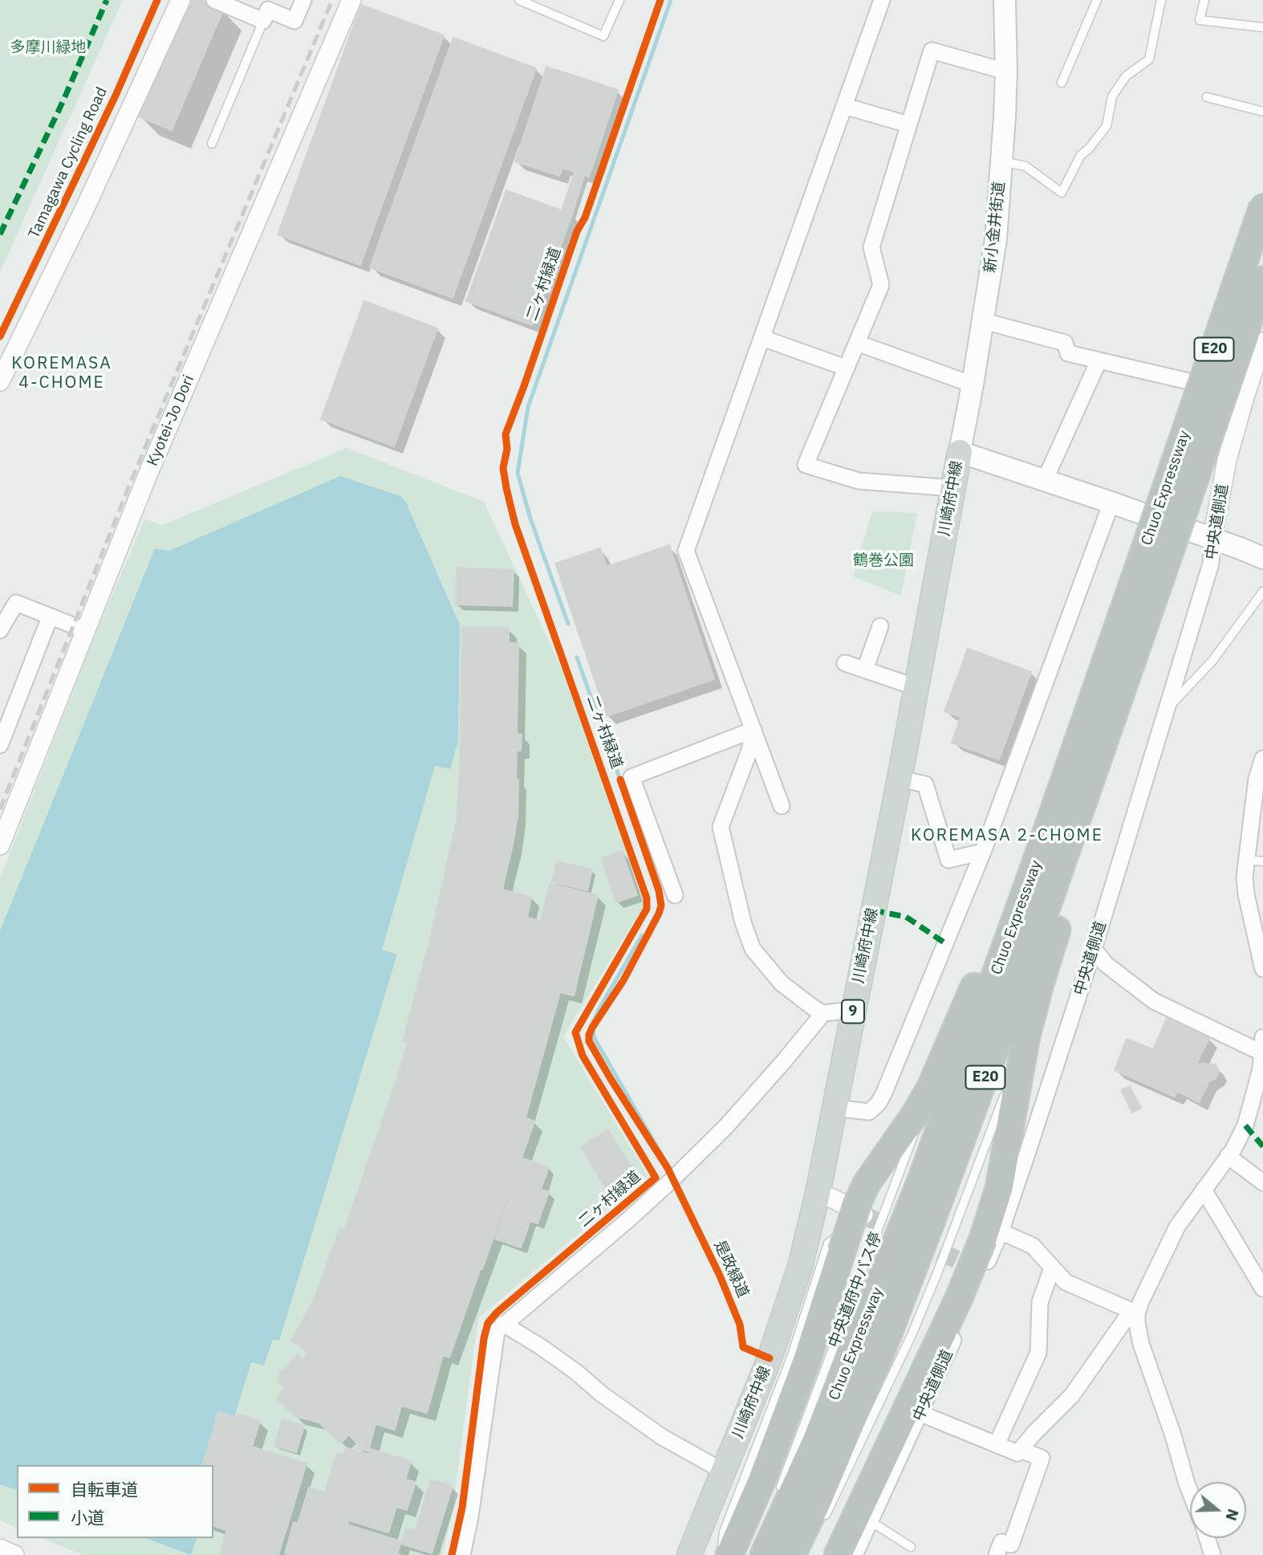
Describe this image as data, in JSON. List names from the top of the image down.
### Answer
{
  "streets": {
    "highway": ["E20", "Chuo Expressway"],
    "main road": ["新小金井街道", "川崎府中線", "9"],
    "street": ["Kyotei-Jo Dori", "中央道側道"],
    "lane": ["中央道府中バス停"],
    "cycle path": ["Tamagawa Cycling Road", "二ヶ村緑道", "是政緑道"]
  },
  "crossings": [
    ["新小金井街道", "川崎府中線"]
  ],
  "districts": ["KOREMASA 4-CHOME", "KOREMASA 2-CHOME"],
  "parks": ["多摩川緑地", "鶴巻公園"],
  "legend": ["自転車道", "小道"],
  "north": "right"
}
